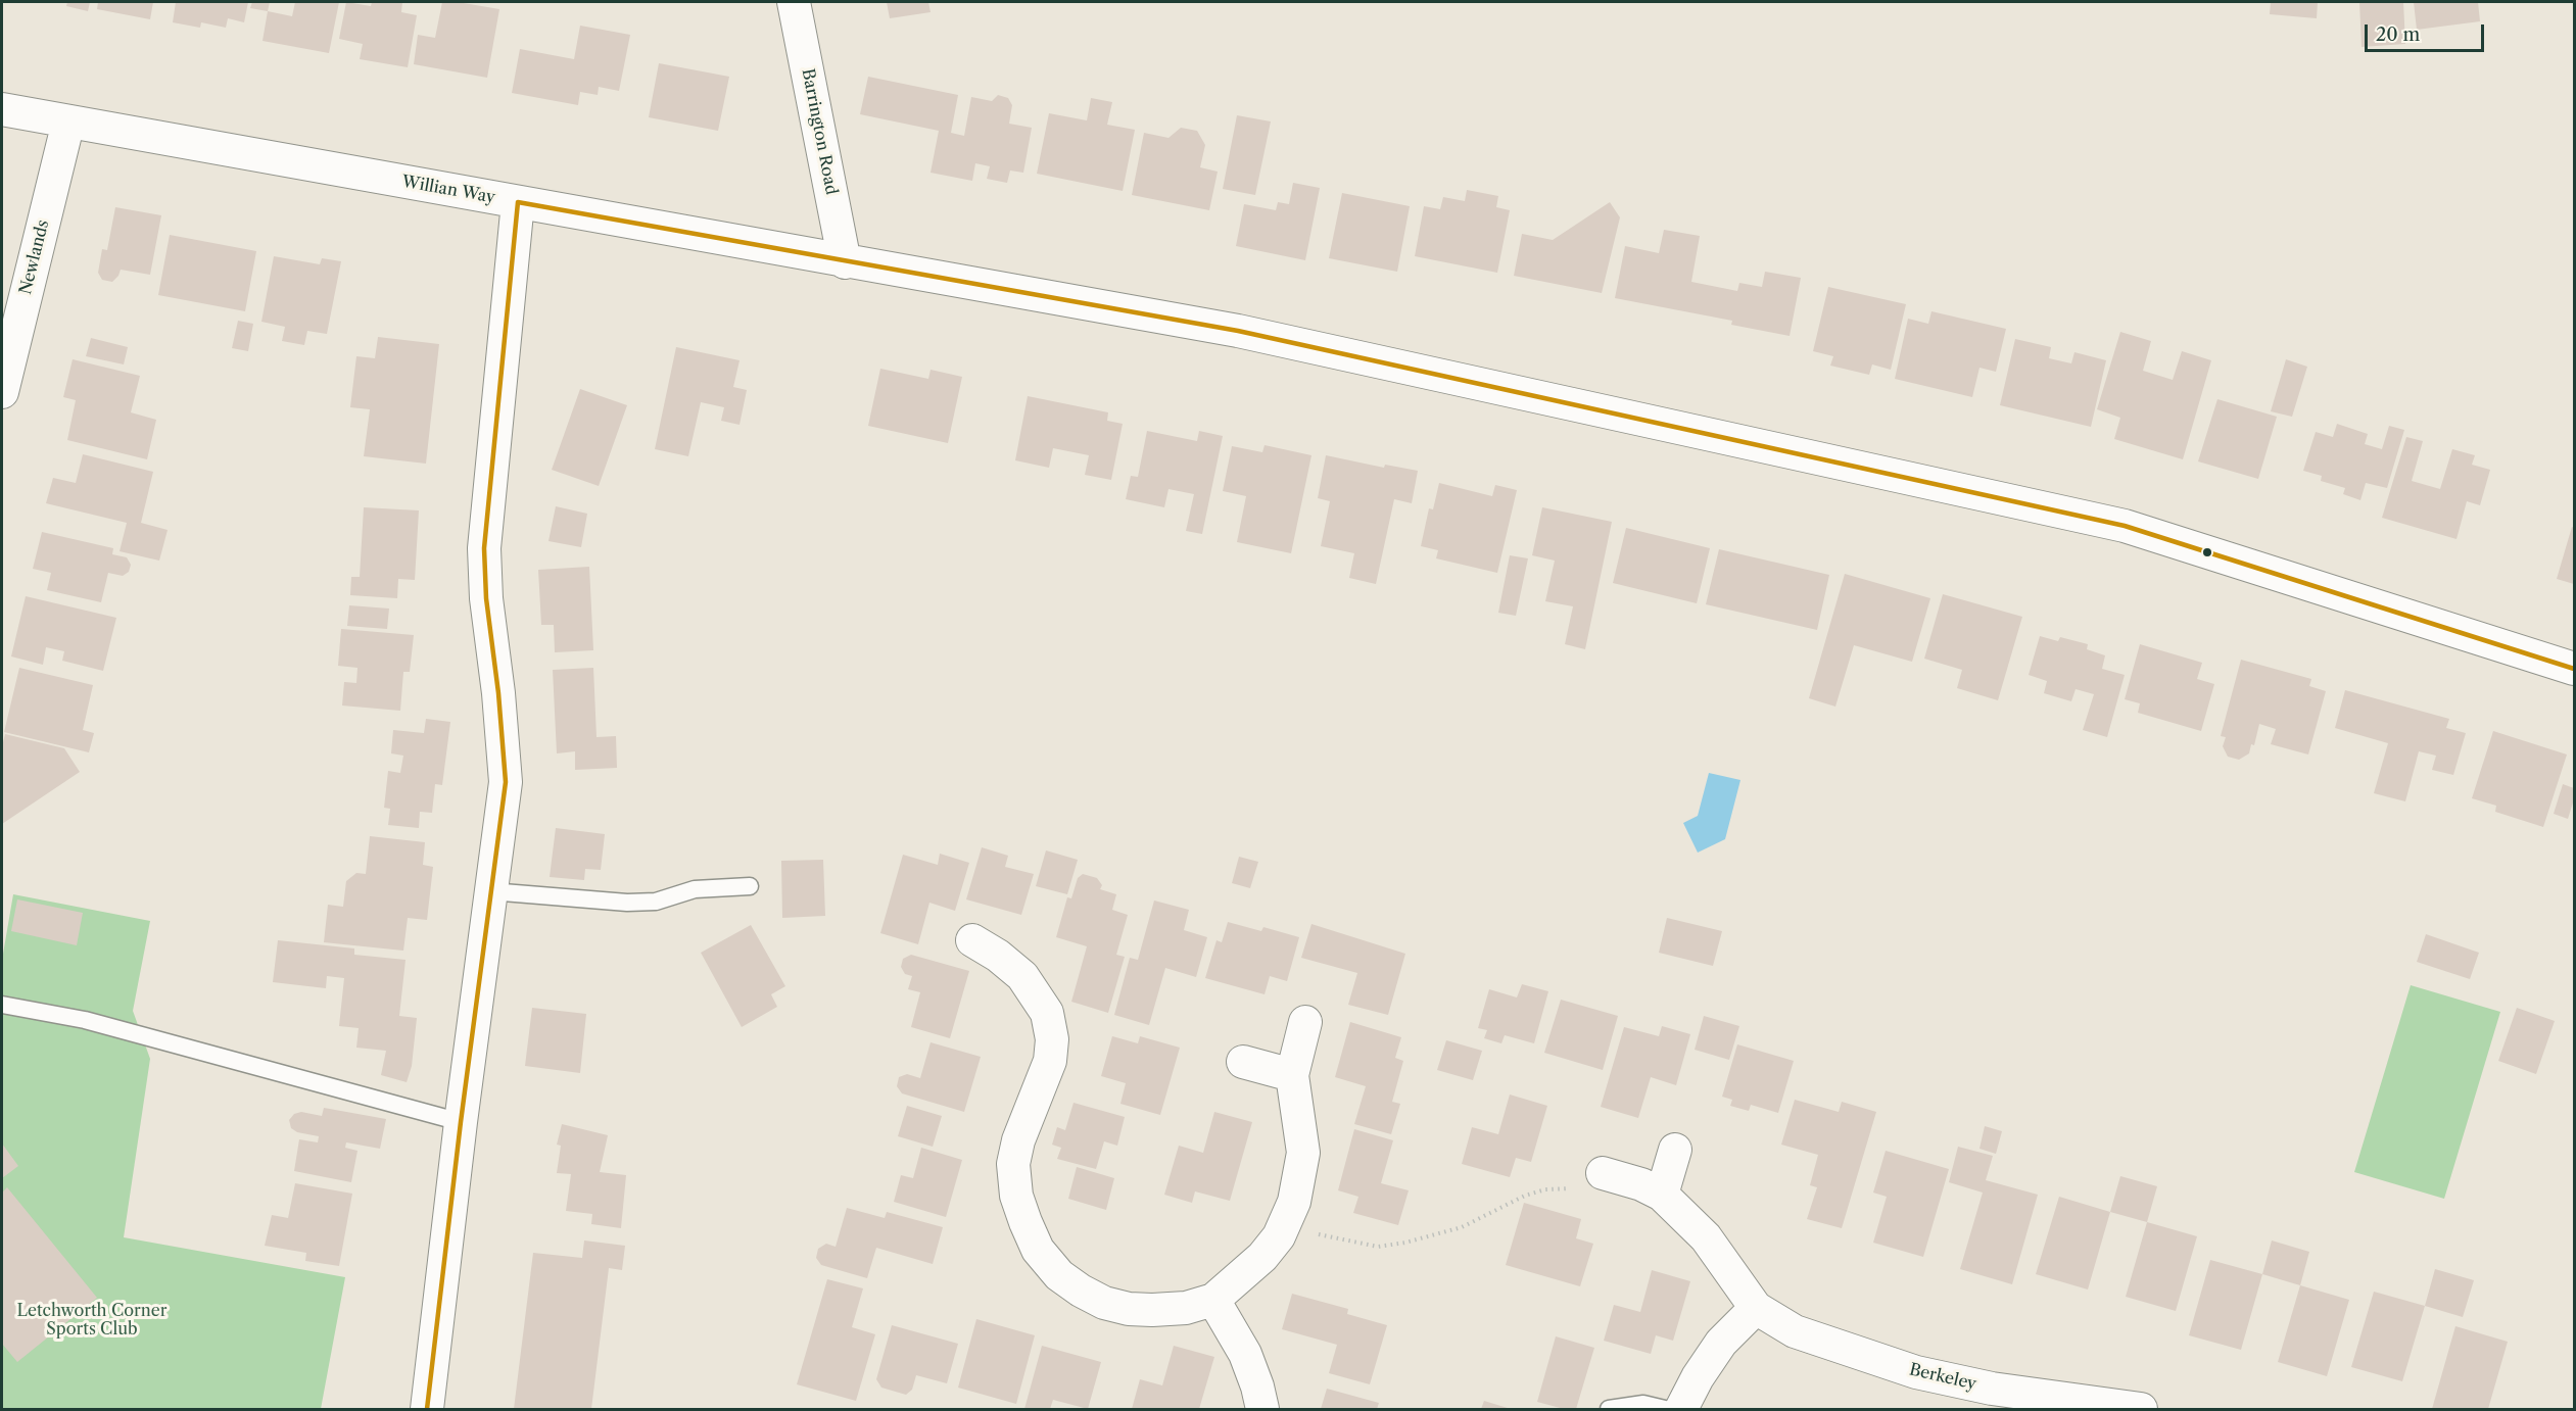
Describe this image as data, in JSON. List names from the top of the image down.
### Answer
{
  "streets": {
    "street": [
      "Barrington Road",
      "Willian Way",
      "Newlands",
      "Berkeley"
    ]
  },
  "crossings": [
    ["Barrington Road", "Willian Way"],
    ["Willian Way", "Newlands"]
  ],
  "parks": ["Letchworth Corner Sports Club"],
  "scale_bar": "20 m"
}
